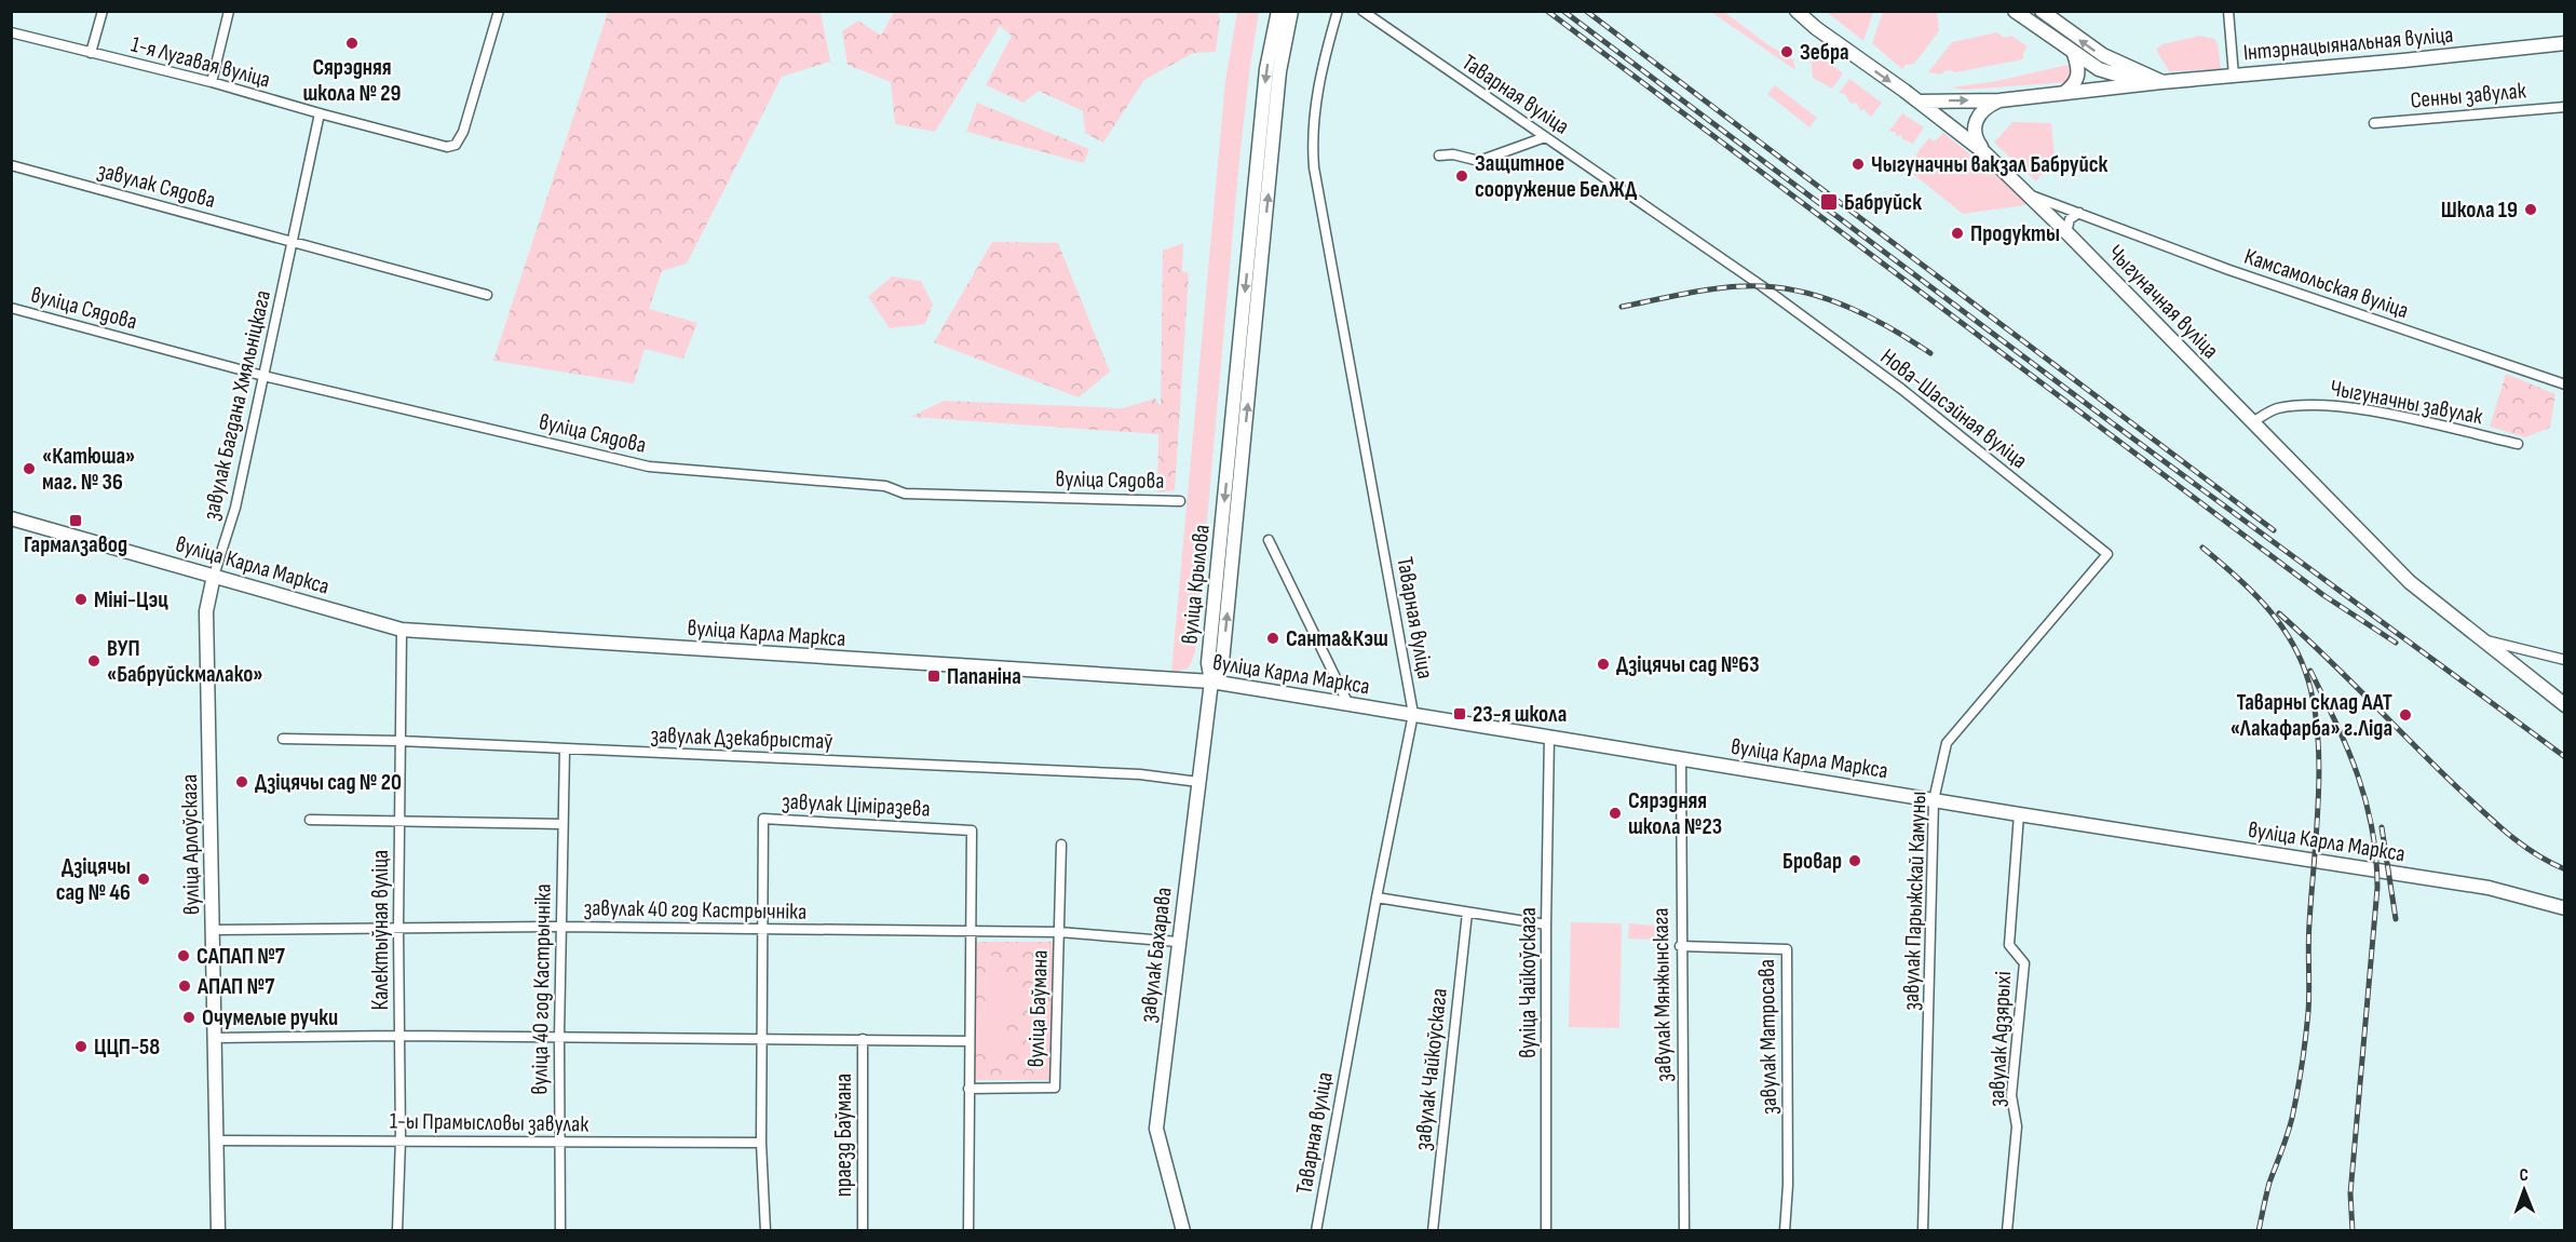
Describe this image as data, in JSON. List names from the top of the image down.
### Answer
{
  "streets": {
    "main road": [
      "Інтэрнацыянальная вуліца",
      "Чыгуначная вуліца",
      "вуліца Карла Маркса",
      "вуліца Крылова",
      "вуліца Арлоўскага",
      "завулак Бахарава"
    ],
    "street": [
      "1-я Лугавая вуліца",
      "Таварная вуліца",
      "Сенны завулак",
      "завулак Сядова",
      "Камсамольская вуліца",
      "вуліца Сядова",
      "Чыгуначны завулак",
      "завулак Багдана Хмяльніцкага",
      "Нова-Шасэйная вуліца",
      "завулак Дзекабрыстаў",
      "завулак Ціміразева",
      "завулак Парыжскай Камуны",
      "завулак 40 год Кастрычніка",
      "Калектыўная вуліца",
      "вуліца Чайкоўскага",
      "вуліца 40 год Кастрычніка",
      "завулак Мянжынскага",
      "вуліца Баўмана",
      "завулак Матросава",
      "завулак Адзярыхі",
      "завулак Чайкоўскага",
      "1-ы Прамысловы завулак",
      "праезд Баўмана"
    ]
  },
  "crossings": [
    ["1-я Лугавая вуліца", "завулак Багдана Хмяльніцкага"],
    ["Таварная вуліца", "Нова-Шасэйная вуліца"],
    ["Таварная вуліца", "вуліца Карла Маркса"],
    ["завулак Сядова", "завулак Багдана Хмяльніцкага"],
    ["Камсамольская вуліца", "Чыгуначная вуліца"],
    ["Чыгуначная вуліца", "Чыгуначны завулак"],
    ["вуліца Сядова", "завулак Багдана Хмяльніцкага"],
    ["завулак Багдана Хмяльніцкага", "вуліца Карла Маркса"],
    ["завулак Багдана Хмяльніцкага", "вуліца Арлоўскага"],
    ["Нова-Шасэйная вуліца", "завулак Парыжскай Камуны"],
    ["вуліца Карла Маркса", "вуліца Крылова"],
    ["вуліца Карла Маркса", "вуліца Арлоўскага"],
    ["вуліца Карла Маркса", "завулак Парыжскай Камуны"],
    ["вуліца Карла Маркса", "Калектыўная вуліца"],
    ["вуліца Карла Маркса", "завулак Бахарава"],
    ["вуліца Карла Маркса", "вуліца Чайкоўскага"],
    ["вуліца Карла Маркса", "завулак Мянжынскага"],
    ["вуліца Карла Маркса", "завулак Адзярыхі"],
    ["вуліца Крылова", "завулак Бахарава"],
    ["завулак Дзекабрыстаў", "Калектыўная вуліца"],
    ["завулак Дзекабрыстаў", "завулак Бахарава"],
    ["завулак Дзекабрыстаў", "вуліца 40 год Кастрычніка"],
    ["завулак Ціміразева", "завулак 40 год Кастрычніка"],
    ["завулак Ціміразева", "1-ы Прамысловы завулак"],
    ["вуліца Арлоўскага", "завулак 40 год Кастрычніка"],
    ["вуліца Арлоўскага", "1-ы Прамысловы завулак"],
    ["завулак 40 год Кастрычніка", "Калектыўная вуліца"],
    ["завулак 40 год Кастрычніка", "завулак Бахарава"],
    ["завулак 40 год Кастрычніка", "вуліца 40 год Кастрычніка"],
    ["завулак 40 год Кастрычніка", "вуліца Баўмана"],
    ["Калектыўная вуліца", "1-ы Прамысловы завулак"],
    ["вуліца 40 год Кастрычніка", "1-ы Прамысловы завулак"],
    ["завулак Мянжынскага", "завулак Матросава"]
  ],
  "places": {
    "other": [
      "Сярэдняя школа № 29",
      "Зебра",
      "Чыгуначны вакзал Бабруйск",
      "Защитное сооружение БелЖД",
      "Школа 19",
      "Продукты",
      "«Катюша» маг. № 36",
      "Міні-Цэц",
      "Санта&Кэш",
      "ВУП «Бабруйскмалако»",
      "Дзіцячы сад №63",
      "Таварны склад ААТ «Лакафарба» г.Ліда",
      "Дзіцячы сад № 20",
      "Сярэдняя школа №23",
      "Бровар",
      "Дзіцячы сад № 46",
      "САПАП №7",
      "АПАП №7",
      "Очумелые ручки",
      "ЦЦП-58"
    ],
    "transit": [
      "Бабруйск",
      "Гармалзавод",
      "Папаніна",
      "23-я школа"
    ]
  },
  "north": "top"
}
